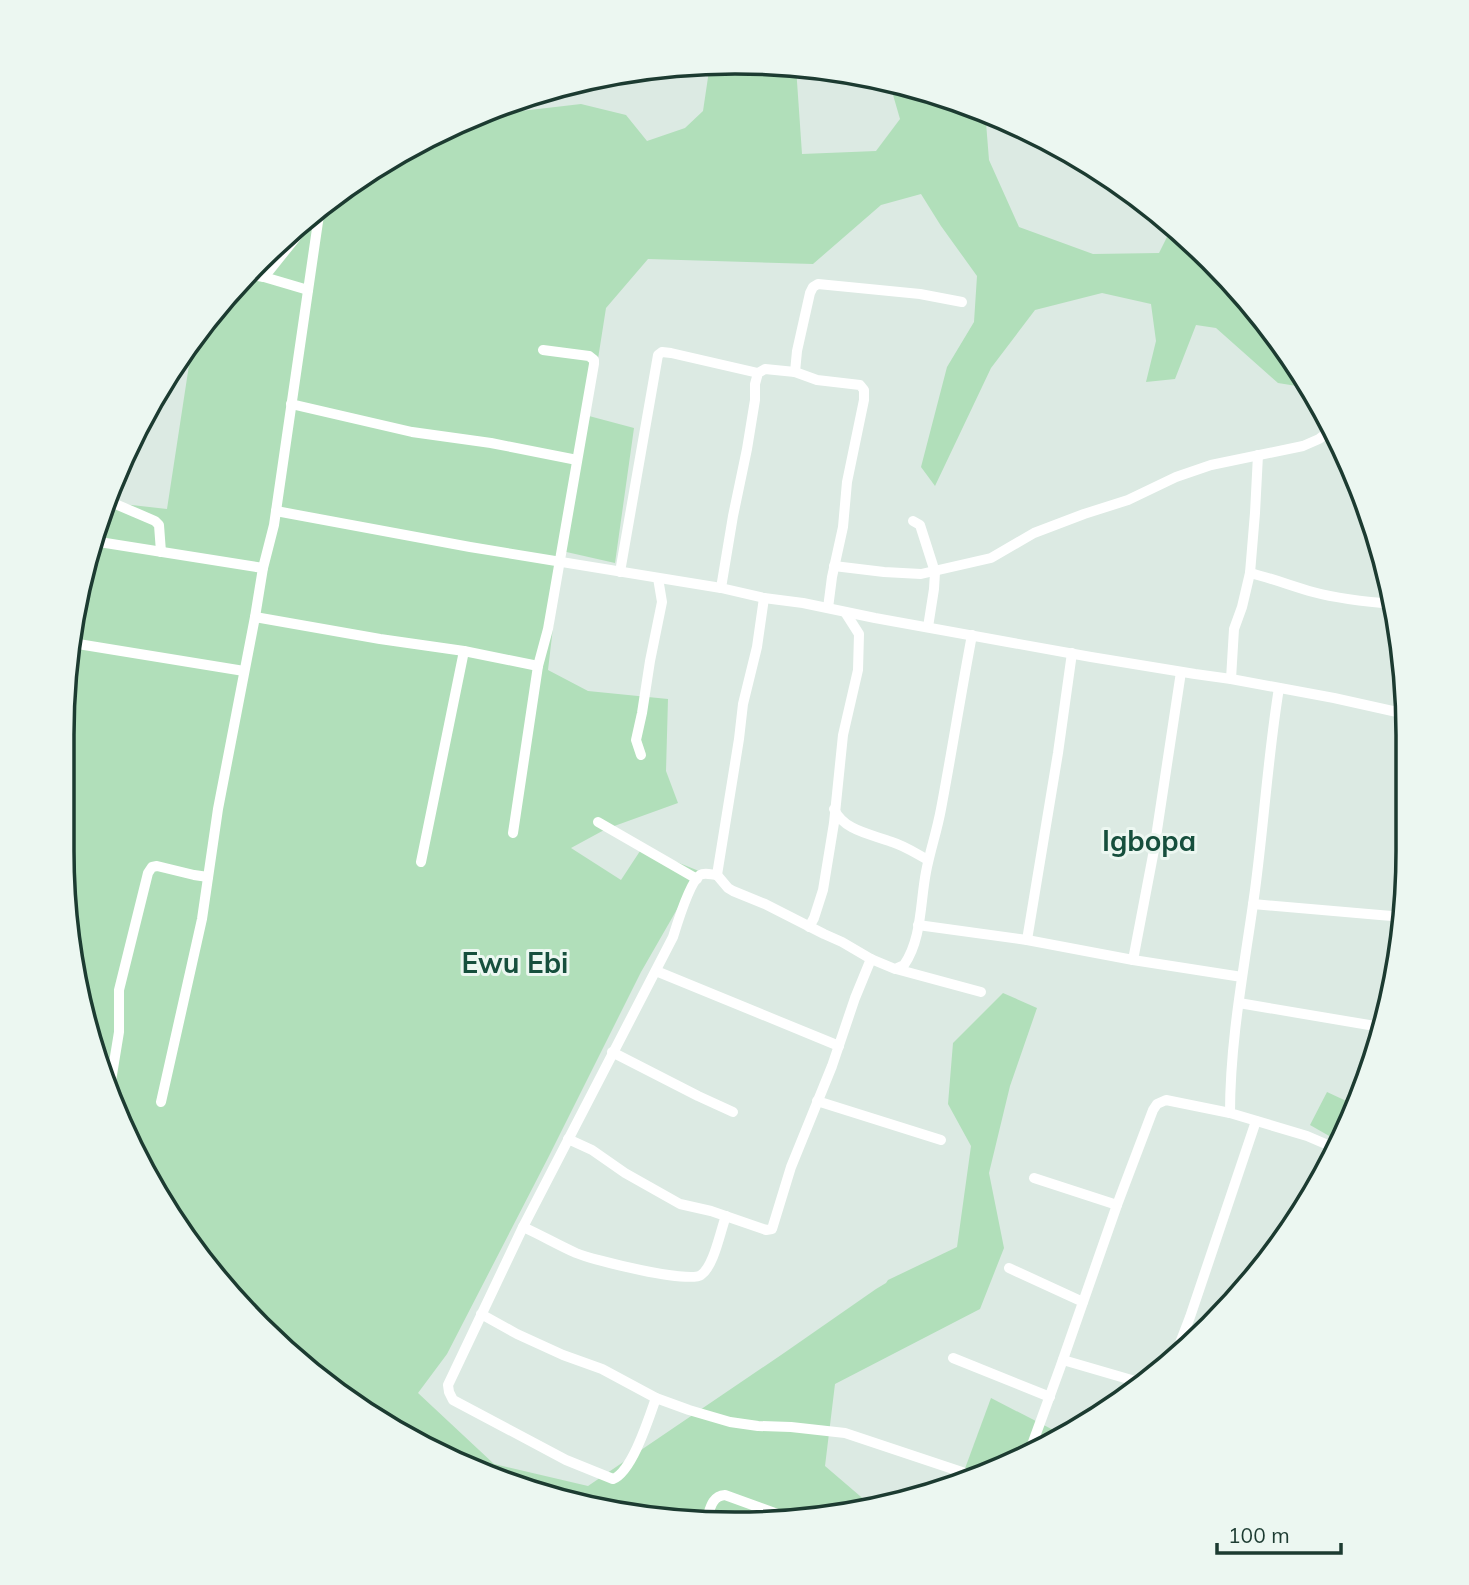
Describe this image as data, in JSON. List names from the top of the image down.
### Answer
{
  "districts": ["Igbopa", "Ewu Ebi"],
  "scale_bar": "100 m"
}
